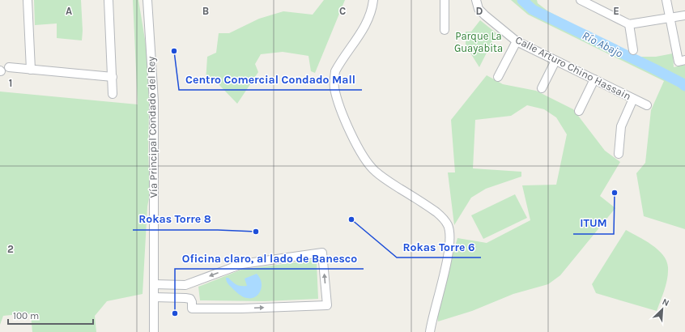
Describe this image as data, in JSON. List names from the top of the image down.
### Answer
{
  "streets": {
    "street": ["Calle Arturo Chino Hassain", "Vía Principal Condado del Rey"]
  },
  "water": ["Río Abajo"],
  "parks": ["Parque La Guayabita"],
  "places": [
    "Centro Comercial Condado Mall",
    "ITUM",
    "Rokas Torre 6",
    "Rokas Torre 8",
    "Oficina claro, al lado de Banesco"
  ],
  "scale_bar": "100 m",
  "north": "top right",
  "grid": {
    "columns": [
      "A",
      "B",
      "C",
      "D",
      "E"
    ],
    "rows": ["1", "2"]
  }
}
